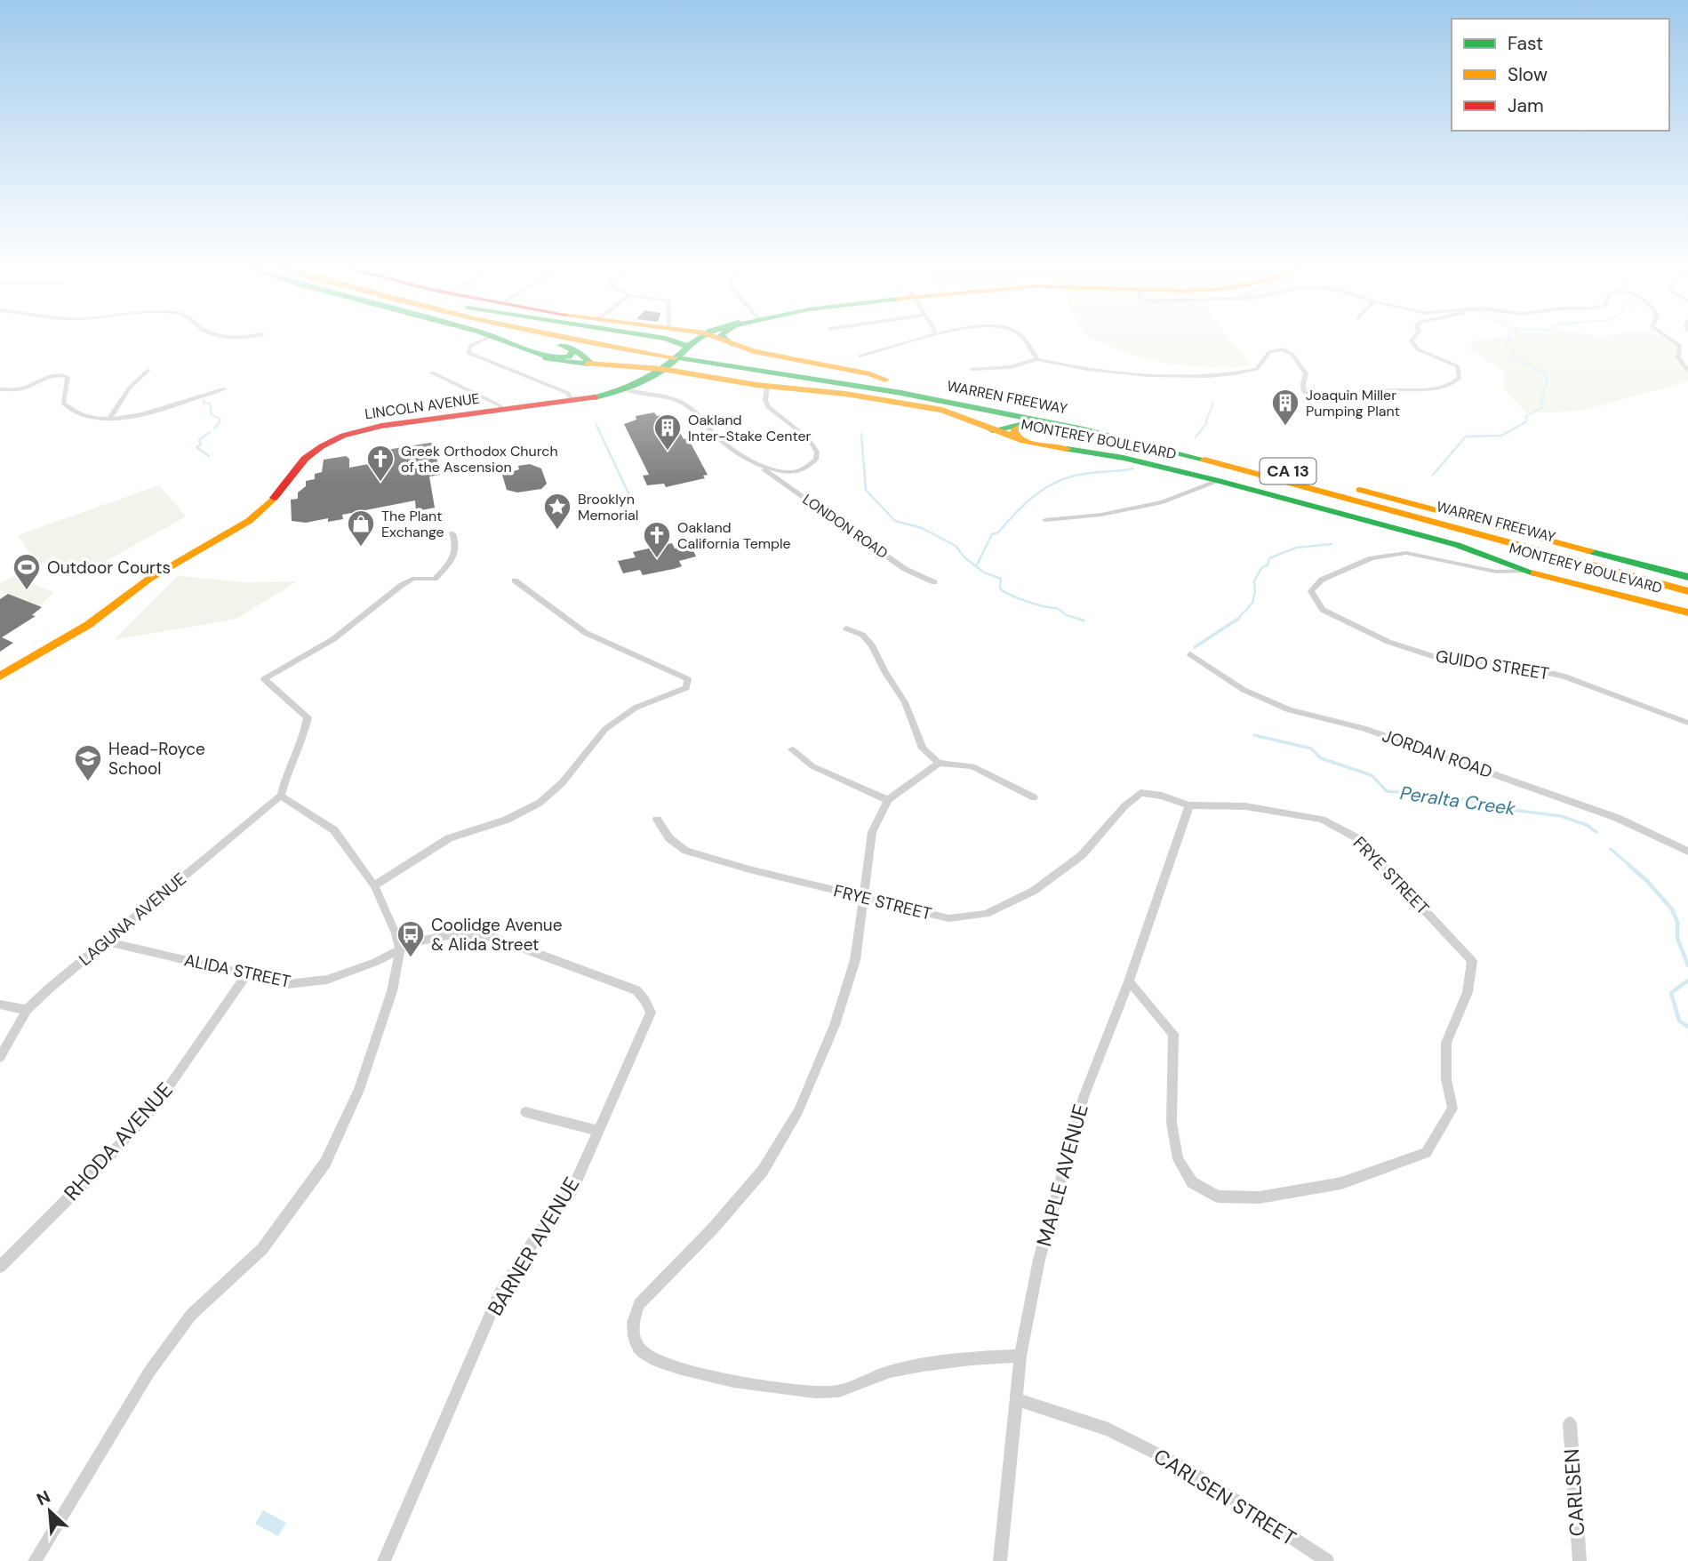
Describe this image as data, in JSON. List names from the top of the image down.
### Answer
{
  "streets": {
    "main road": [
      "WARREN FREEWAY",
      "LINCOLN AVENUE",
      "MONTEREY BOULEVARD",
      "CA 13"
    ],
    "street": [
      "LONDON ROAD",
      "GUIDO STREET",
      "JORDAN ROAD",
      "FRYE STREET",
      "LAGUNA AVENUE",
      "ALIDA STREET",
      "RHODA AVENUE",
      "MAPLE AVENUE",
      "BARNER AVENUE",
      "CARLSEN",
      "CARLSEN STREET"
    ]
  },
  "crossings": [
    ["LINCOLN AVENUE", "MONTEREY BOULEVARD"],
    ["LINCOLN AVENUE", "LONDON ROAD"],
    ["MONTEREY BOULEVARD", "GUIDO STREET"],
    ["FRYE STREET", "MAPLE AVENUE"],
    ["LAGUNA AVENUE", "ALIDA STREET"],
    ["ALIDA STREET", "RHODA AVENUE"],
    ["ALIDA STREET", "BARNER AVENUE"],
    ["MAPLE AVENUE", "CARLSEN STREET"]
  ],
  "water": ["Peralta Creek"],
  "places": {
    "building": ["Joaquin Miller Pumping Plant", "Oakland Inter-Stake Center"],
    "church": ["Greek Orthodox Church of the Ascension", "Oakland California Temple"],
    "place": ["Brooklyn Memorial"],
    "shop": ["The Plant Exchange"],
    "sports": ["Outdoor Courts"],
    "school or university": ["Head-Royce School"],
    "bus stop": ["Coolidge Avenue & Alida Street"]
  },
  "legend": ["Fast", "Slow", "Jam"],
  "north": "top left"
}
